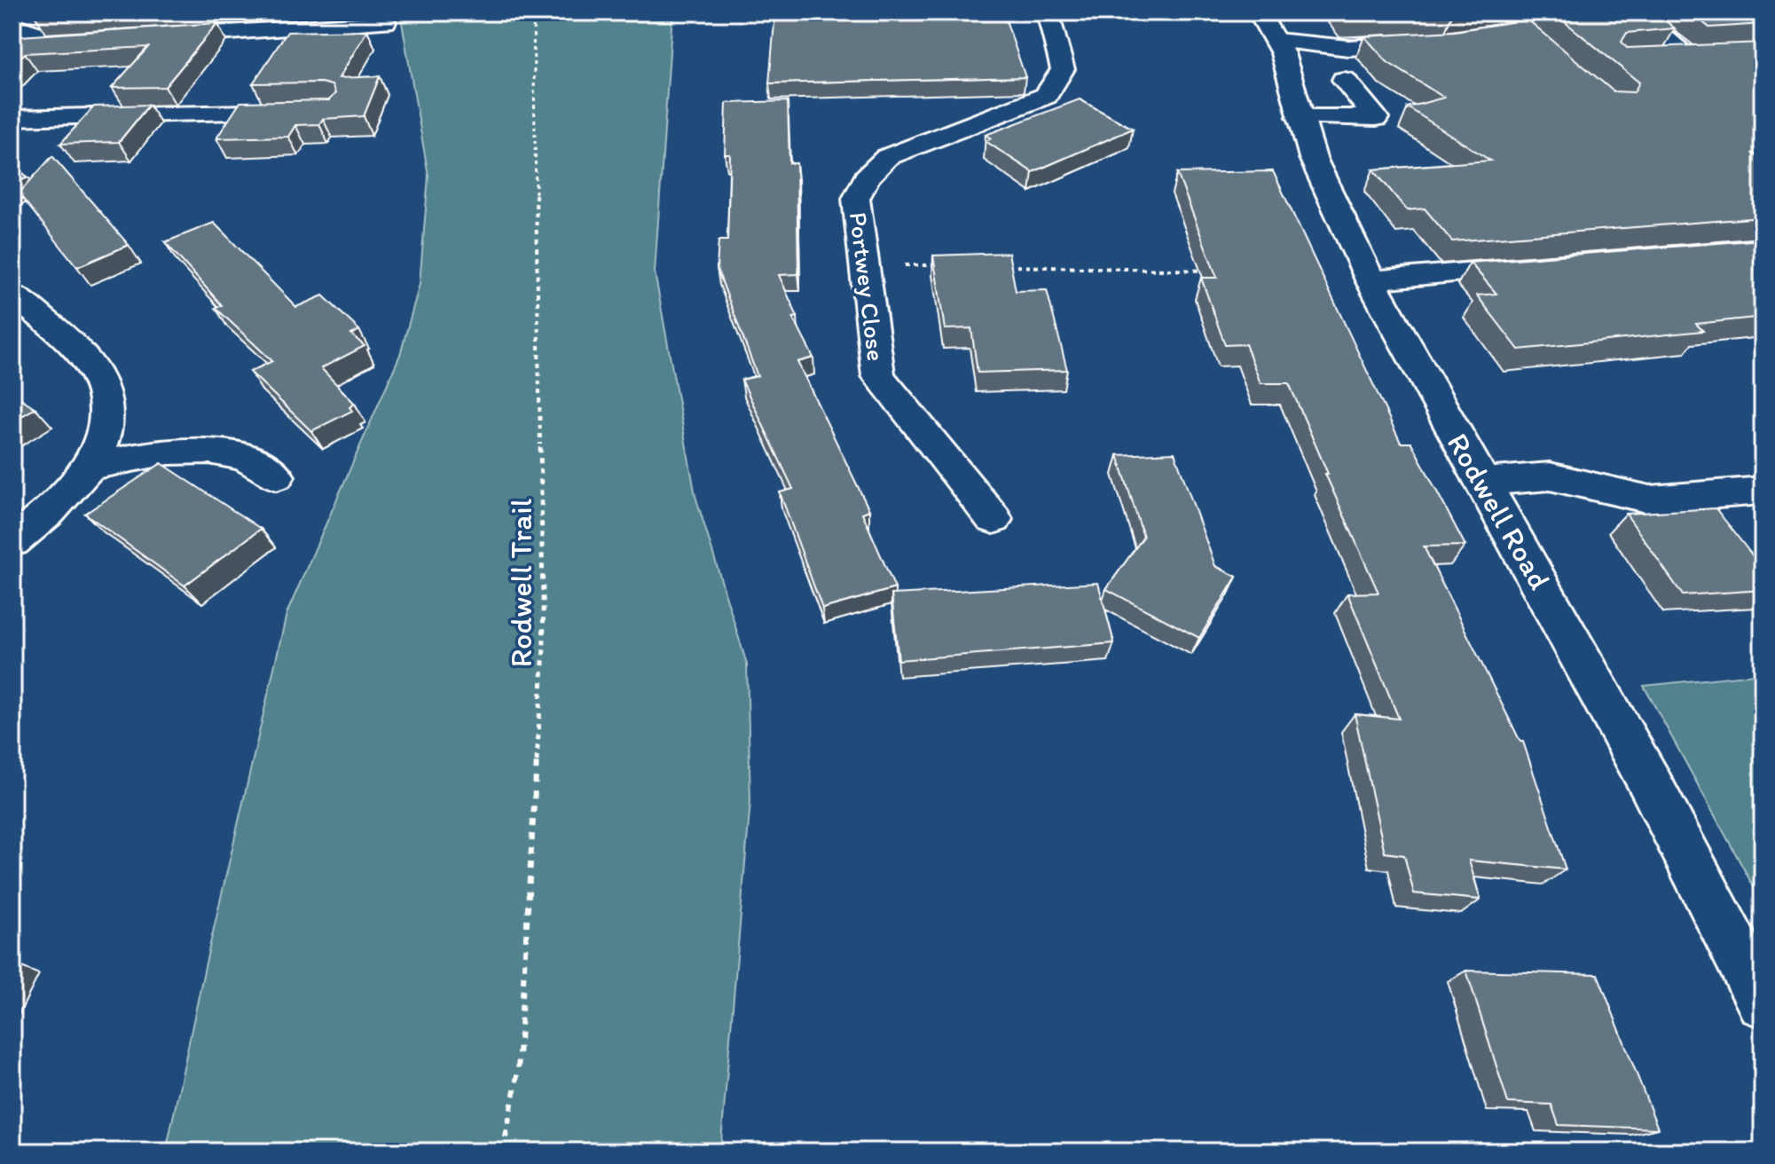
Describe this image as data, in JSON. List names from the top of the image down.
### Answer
{
  "streets": {
    "main road": ["Portwey Close", "Rodwell Road"],
    "path": ["Rodwell Trail"]
  }
}
